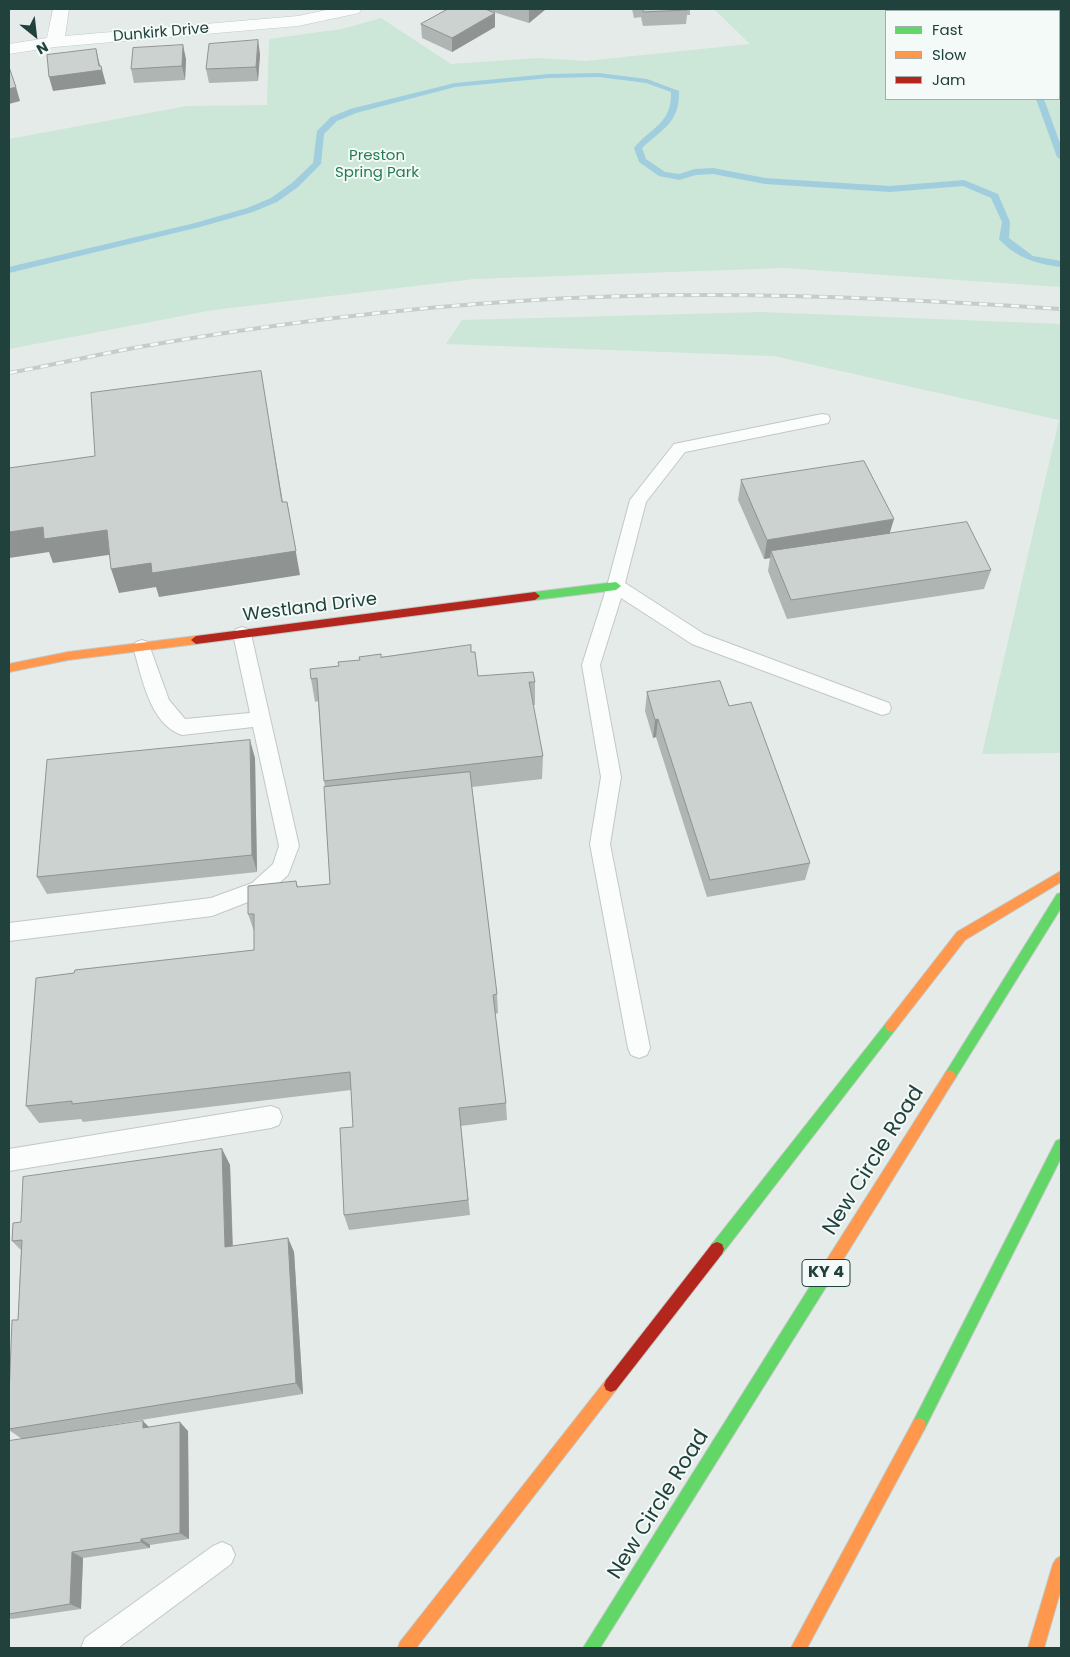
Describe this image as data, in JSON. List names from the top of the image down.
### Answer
{
  "streets": {
    "main road": ["Westland Drive", "New Circle Road", "KY 4"],
    "street": ["Dunkirk Drive"]
  },
  "parks": ["Preston Spring Park"],
  "legend": ["Fast", "Slow", "Jam"],
  "north": "bottom right"
}
